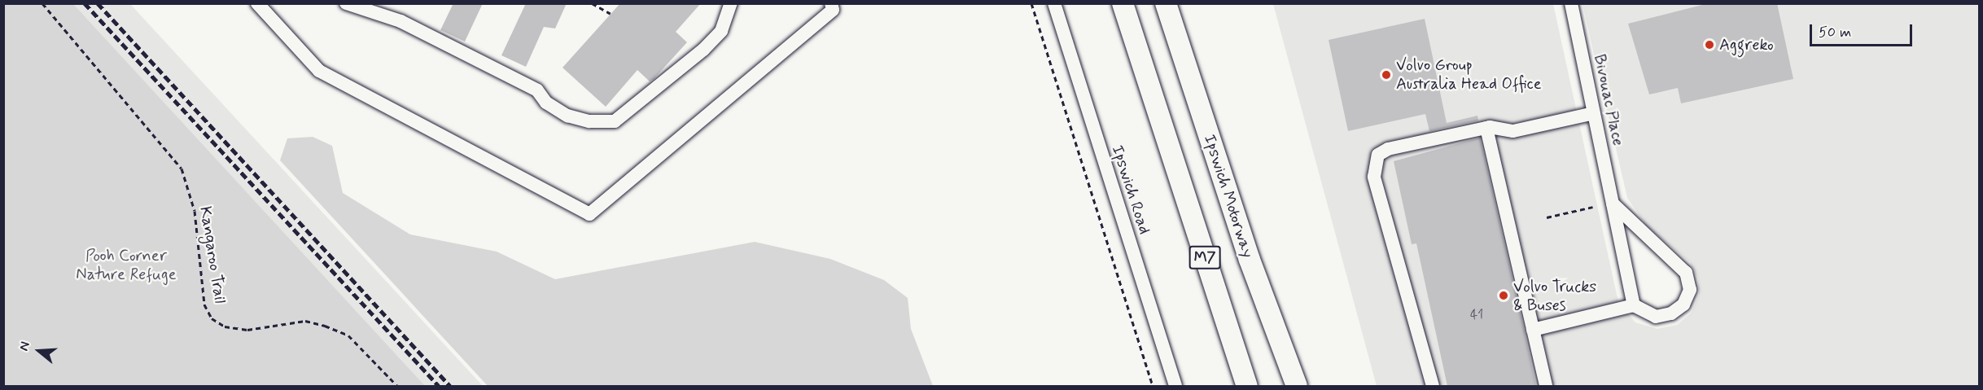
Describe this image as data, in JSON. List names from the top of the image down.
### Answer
{
  "streets": {
    "highway": ["Ipswich Motorway", "M7"],
    "street": ["Bivouac Place", "Ipswich Road"],
    "path": ["Kangaroo Trail"]
  },
  "parks": ["Pooh Corner Nature Refuge"],
  "places": ["Aggreko", "Volvo Group Australia Head Office", "Volvo Trucks & Buses"],
  "house_numbers": ["41"],
  "scale_bar": "50 m",
  "north": "left"
}
